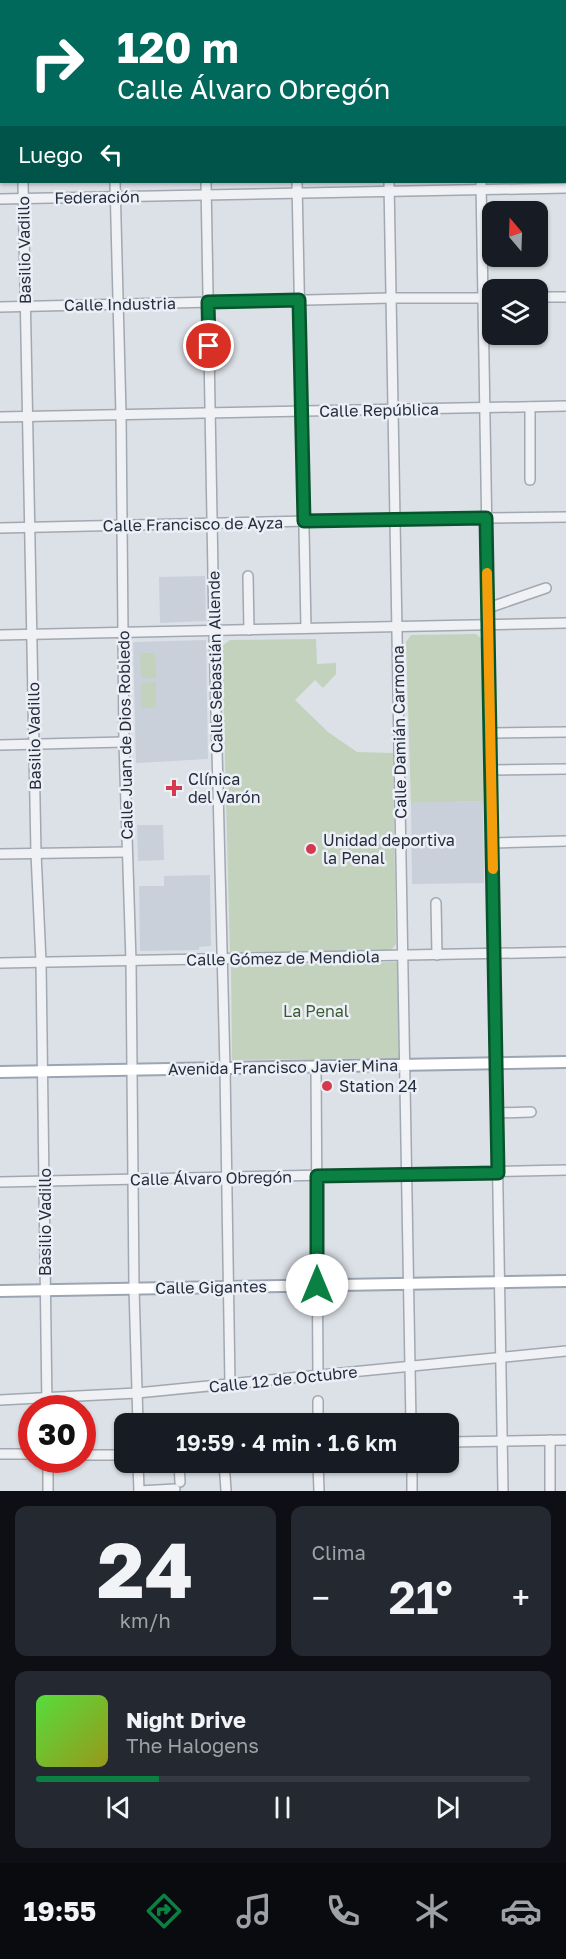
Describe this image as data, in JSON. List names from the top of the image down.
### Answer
{
  "streets": {
    "main road": ["Avenida Francisco Javier Mina", "Calle Gigantes"],
    "street": [
      "Federación",
      "Basilio Vadillo",
      "Calle Industria",
      "Calle República",
      "Calle Francisco de Ayza",
      "Calle Sebastián Allende",
      "Calle Damián Carmona",
      "Calle Juan de Dios Robledo",
      "Calle Gómez de Mendiola",
      "Calle Álvaro Obregón",
      "Calle 12 de Octubre"
    ]
  },
  "crossings": [
    ["Federación", "Basilio Vadillo"],
    ["Federación", "Calle Sebastián Allende"],
    ["Federación", "Calle Damián Carmona"],
    ["Federación", "Calle Juan de Dios Robledo"],
    ["Basilio Vadillo", "Calle Industria"],
    ["Basilio Vadillo", "Calle República"],
    ["Basilio Vadillo", "Calle Francisco de Ayza"],
    ["Basilio Vadillo", "Calle Gómez de Mendiola"],
    ["Basilio Vadillo", "Avenida Francisco Javier Mina"],
    ["Basilio Vadillo", "Calle Álvaro Obregón"],
    ["Basilio Vadillo", "Calle Gigantes"],
    ["Calle Industria", "Calle Sebastián Allende"],
    ["Calle Industria", "Calle Damián Carmona"],
    ["Calle Industria", "Calle Juan de Dios Robledo"],
    ["Calle República", "Calle Sebastián Allende"],
    ["Calle República", "Calle Damián Carmona"],
    ["Calle República", "Calle Juan de Dios Robledo"],
    ["Calle Francisco de Ayza", "Calle Sebastián Allende"],
    ["Calle Francisco de Ayza", "Calle Damián Carmona"],
    ["Calle Francisco de Ayza", "Calle Juan de Dios Robledo"],
    ["Calle Sebastián Allende", "Calle Gómez de Mendiola"],
    ["Calle Sebastián Allende", "Avenida Francisco Javier Mina"],
    ["Calle Sebastián Allende", "Calle Álvaro Obregón"],
    ["Calle Sebastián Allende", "Calle Gigantes"],
    ["Calle Sebastián Allende", "Calle 12 de Octubre"],
    ["Calle Damián Carmona", "Calle Gómez de Mendiola"],
    ["Calle Damián Carmona", "Avenida Francisco Javier Mina"],
    ["Calle Damián Carmona", "Calle Álvaro Obregón"],
    ["Calle Damián Carmona", "Calle Gigantes"],
    ["Calle Damián Carmona", "Calle 12 de Octubre"],
    ["Calle Juan de Dios Robledo", "Calle Gómez de Mendiola"],
    ["Calle Juan de Dios Robledo", "Avenida Francisco Javier Mina"],
    ["Calle Juan de Dios Robledo", "Calle Álvaro Obregón"],
    ["Calle Juan de Dios Robledo", "Calle Gigantes"],
    ["Calle Juan de Dios Robledo", "Calle 12 de Octubre"]
  ],
  "parks": ["La Penal"],
  "places": {
    "health": ["Clínica del Varón"],
    "other": ["Unidad deportiva la Penal", "Station 24"]
  },
  "north": "top",
  "page": {
    "turn": ["120 m", "Calle Álvaro Obregón"],
    "then": "Luego",
    "limit": "30",
    "trip": "19:59 · 4 min · 1.6 km",
    "tile": [
      ["24", "km/h"],
      "Clima"
    ],
    "heat": ["−", "21°", "+"],
    "song": ["Night Drive", "The Halogens"],
    "tabs": "19:55"
  }
}
